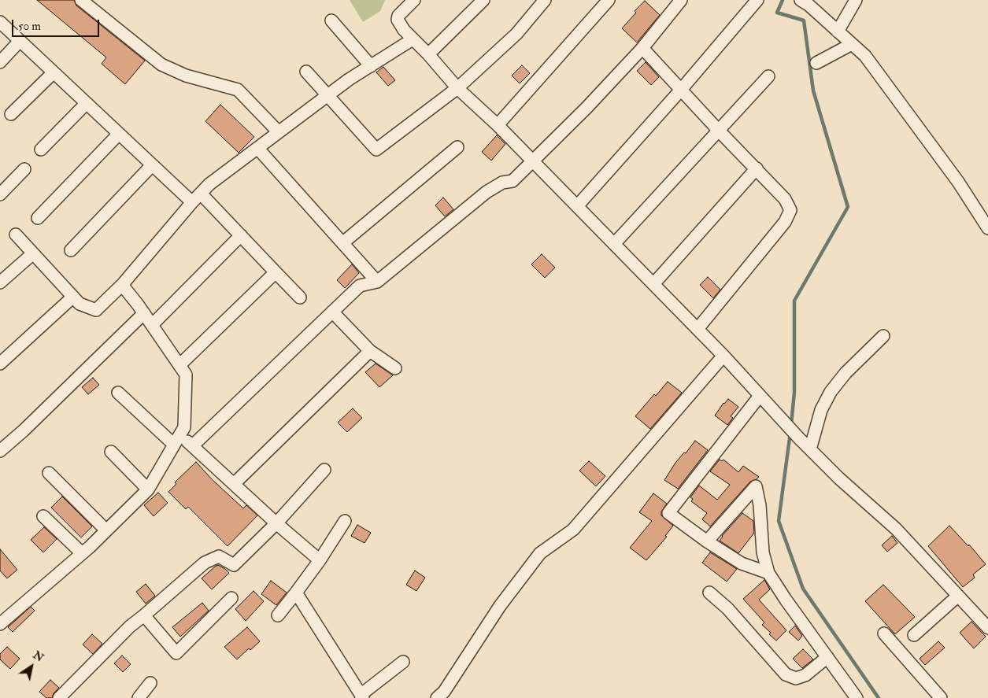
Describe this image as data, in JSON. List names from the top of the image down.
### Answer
{
  "scale_bar": "50 m",
  "north": "top right"
}
